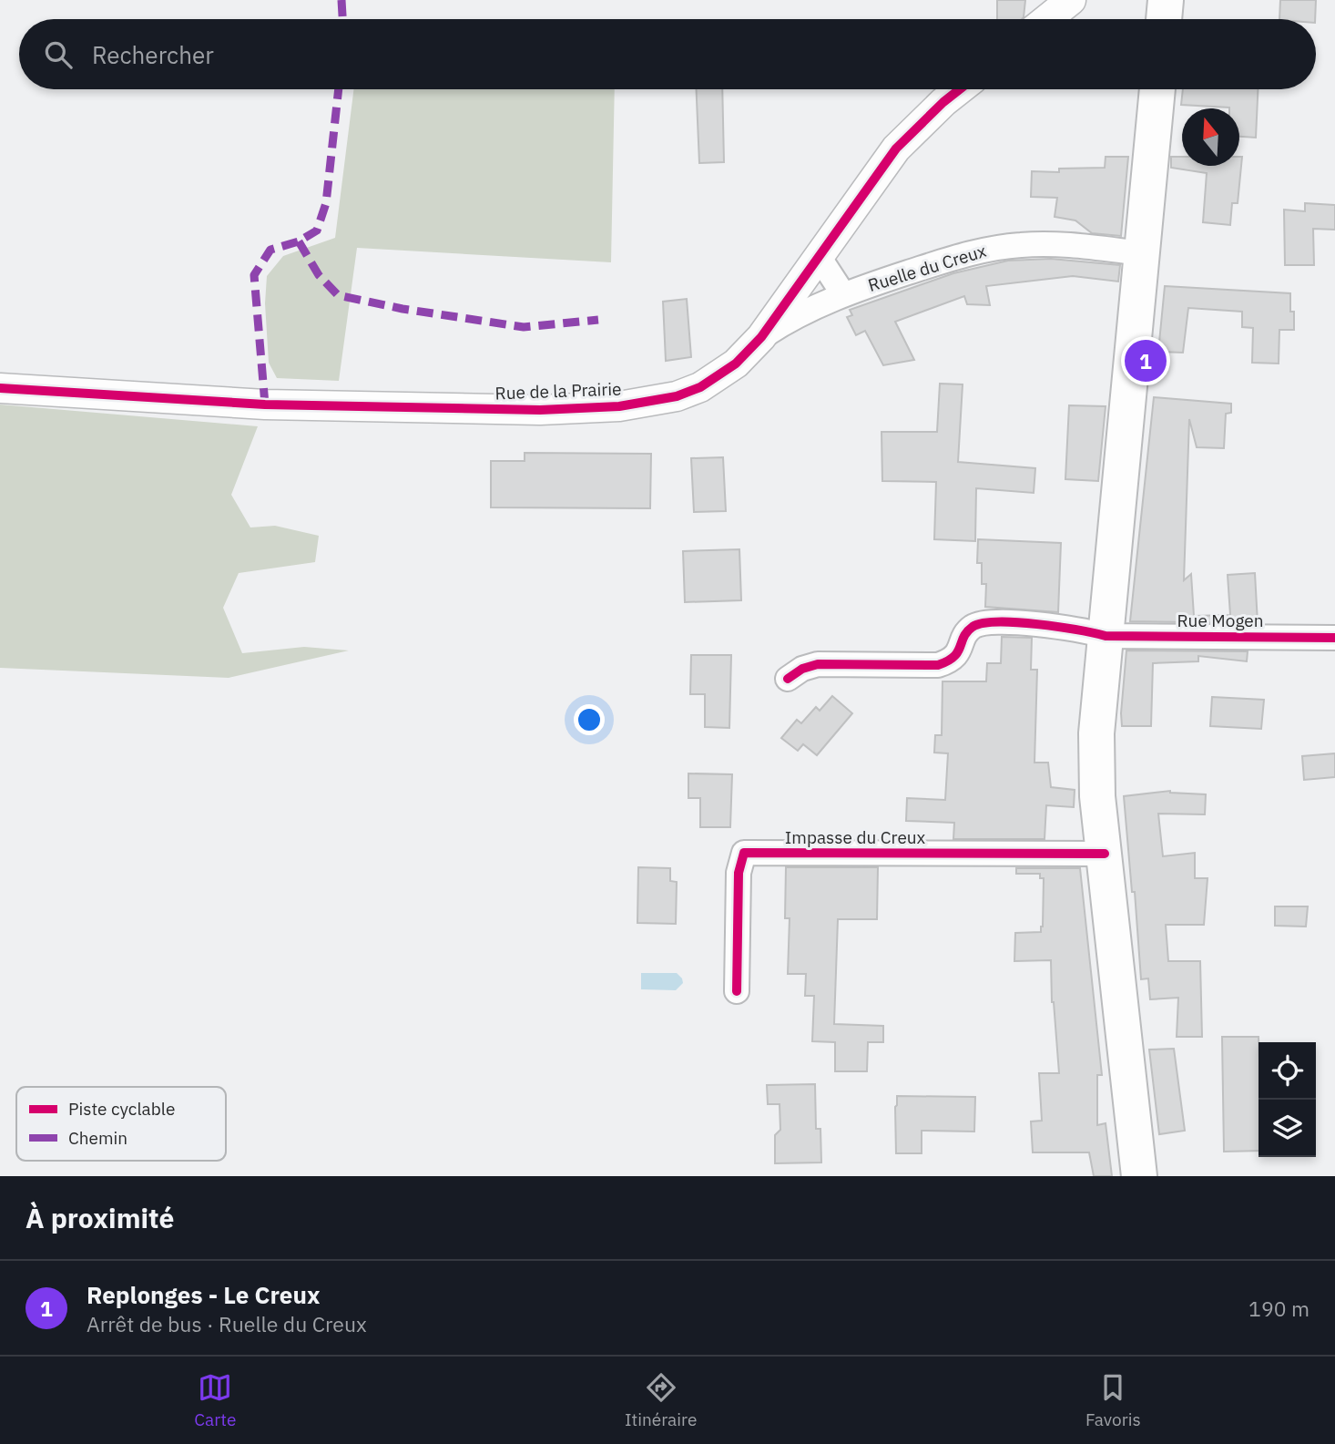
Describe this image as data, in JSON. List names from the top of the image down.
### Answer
{
  "streets": {
    "street": [
      "Ruelle du Creux",
      "Rue de la Prairie",
      "Rue Mogen",
      "Impasse du Creux"
    ]
  },
  "crossings": [
    ["Ruelle du Creux", "Rue de la Prairie"]
  ],
  "legend": ["Piste cyclable", "Chemin"],
  "north": "top",
  "page": {
    "search": "Rechercher",
    "pins": "1",
    "heading": "À proximité",
    "list": [
      {
        "mark": "1",
        "name": "Replonges - Le Creux",
        "note": "Arrêt de bus · Ruelle du Creux",
        "value": "190 m"
      }
    ],
    "nav": ["Carte", "Itinéraire", "Favoris"]
  }
}
